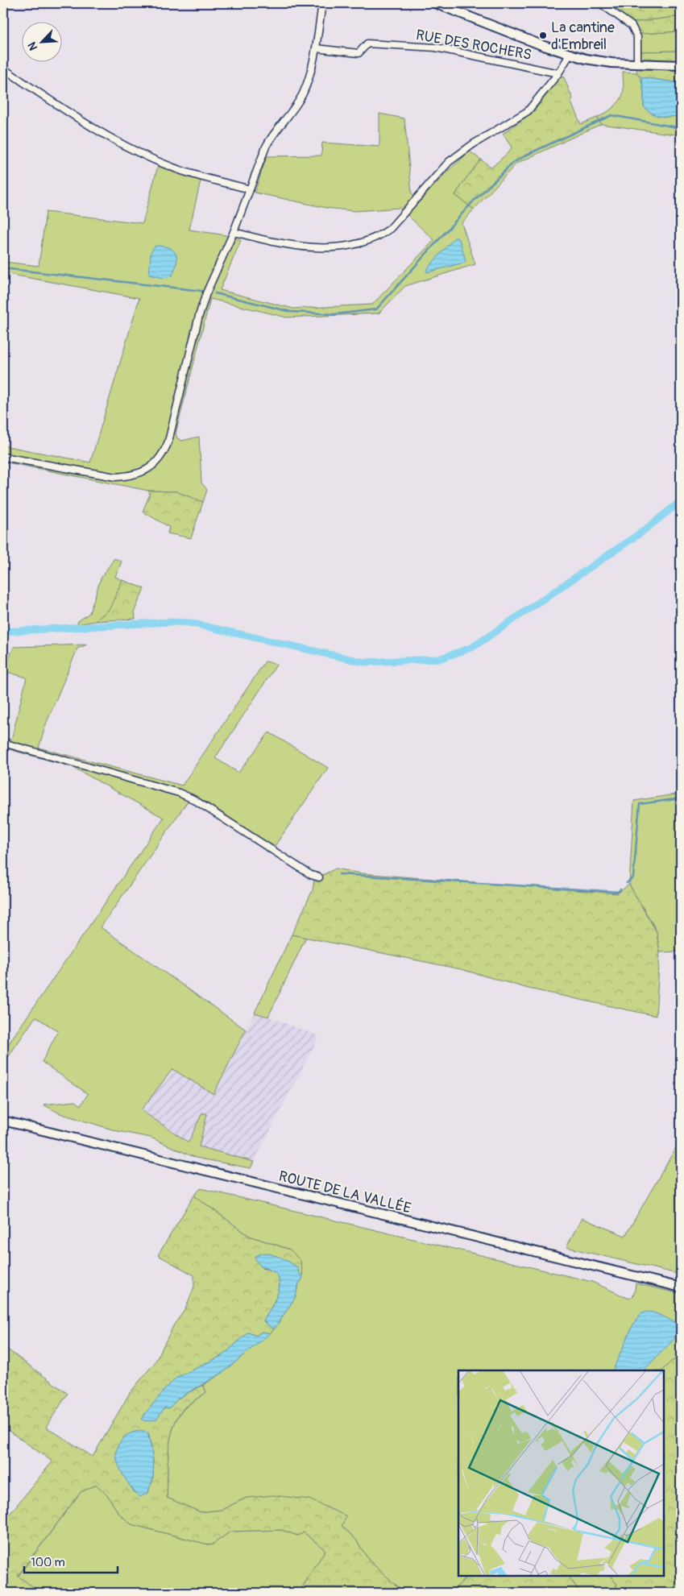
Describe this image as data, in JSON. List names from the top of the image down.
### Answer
{
  "streets": {
    "main road": ["ROUTE DE LA VALLÉE"],
    "street": ["RUE DES ROCHERS"]
  },
  "places": ["La cantine d'Embreil"],
  "scale_bar": "100 m",
  "north": "bottom left"
}
